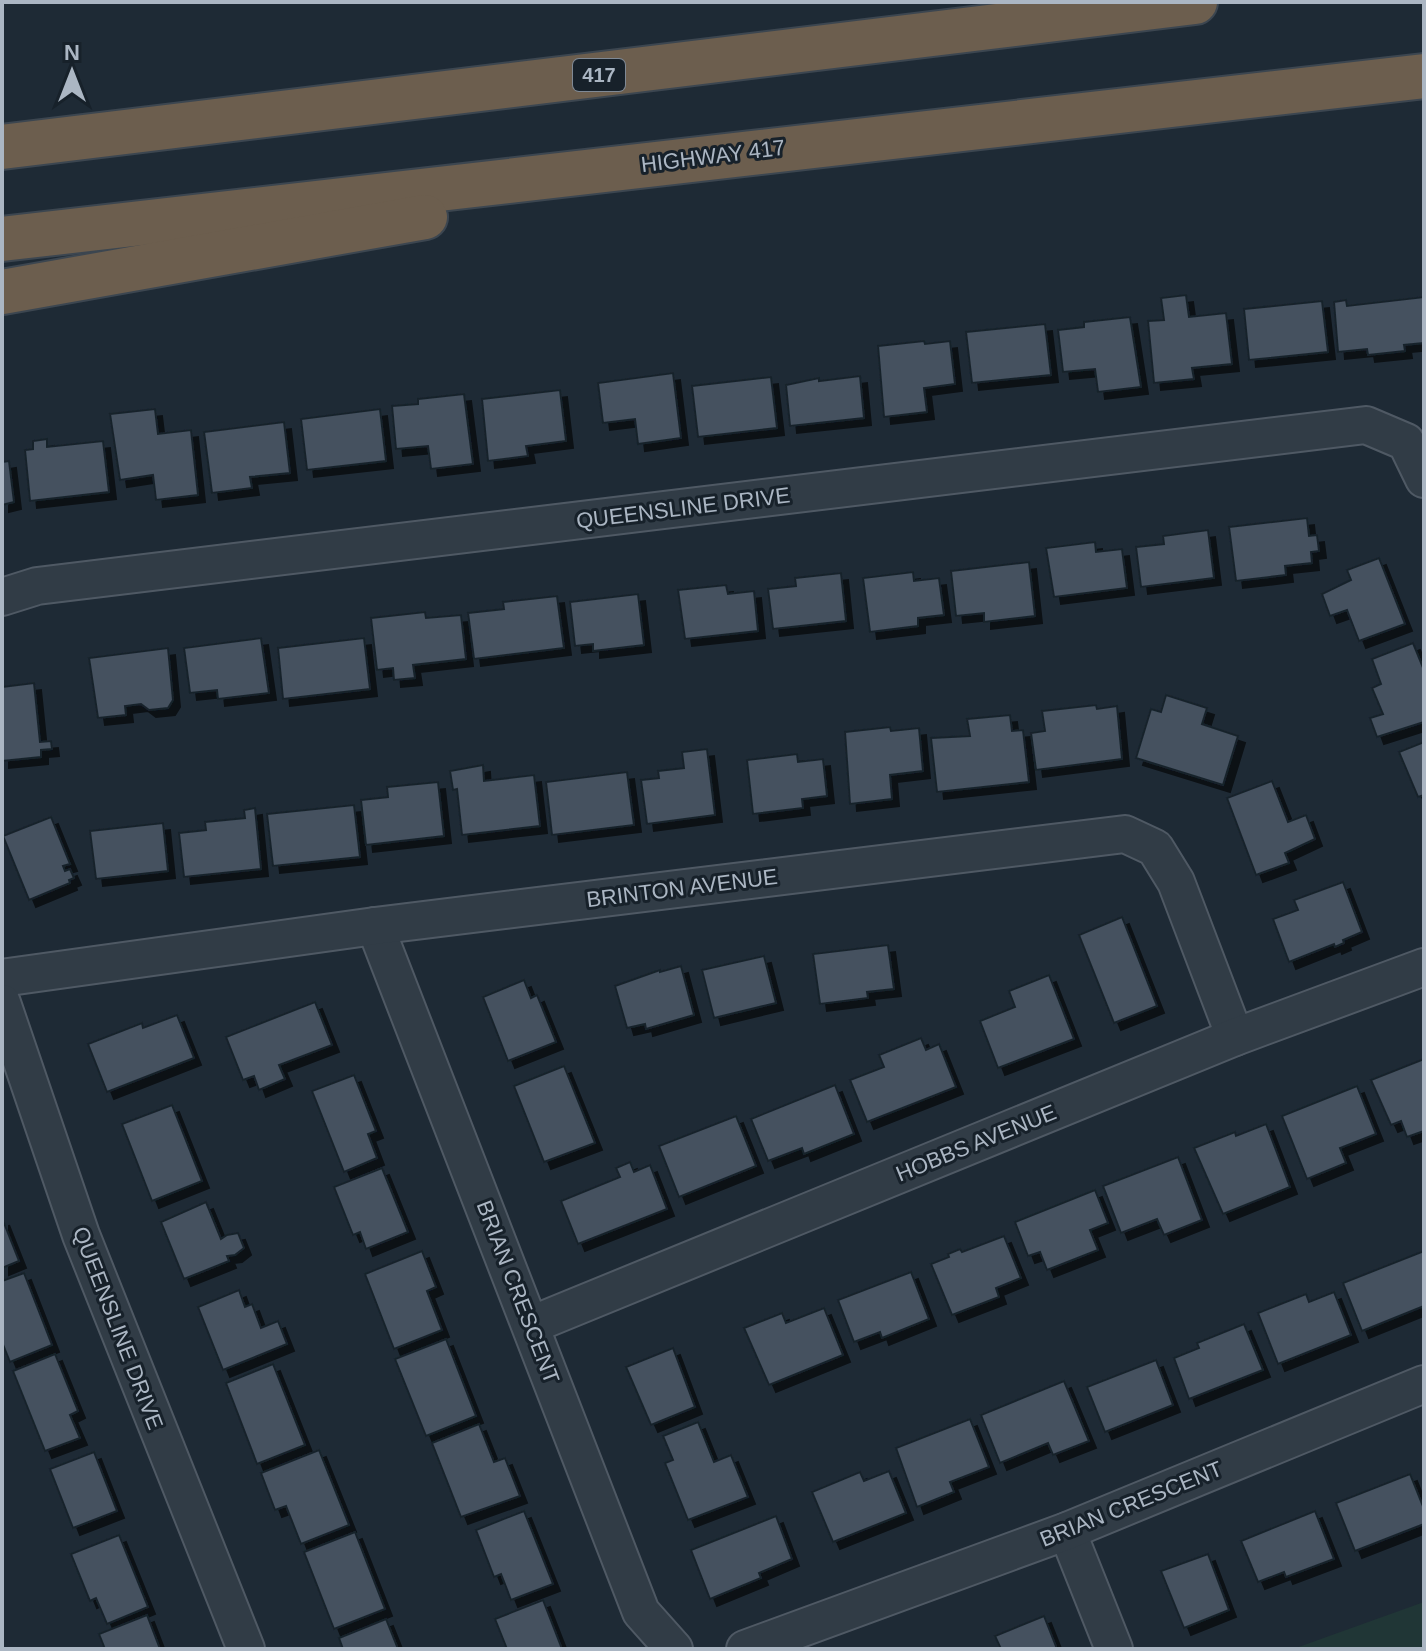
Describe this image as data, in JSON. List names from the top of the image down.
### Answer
{
  "streets": {
    "highway": ["417", "HIGHWAY 417"],
    "street": [
      "QUEENSLINE DRIVE",
      "BRINTON AVENUE",
      "HOBBS AVENUE",
      "BRIAN CRESCENT"
    ]
  },
  "crossings": [
    ["BRINTON AVENUE", "HOBBS AVENUE"],
    ["BRINTON AVENUE", "BRIAN CRESCENT"],
    ["HOBBS AVENUE", "BRIAN CRESCENT"]
  ],
  "north": "top"
}
